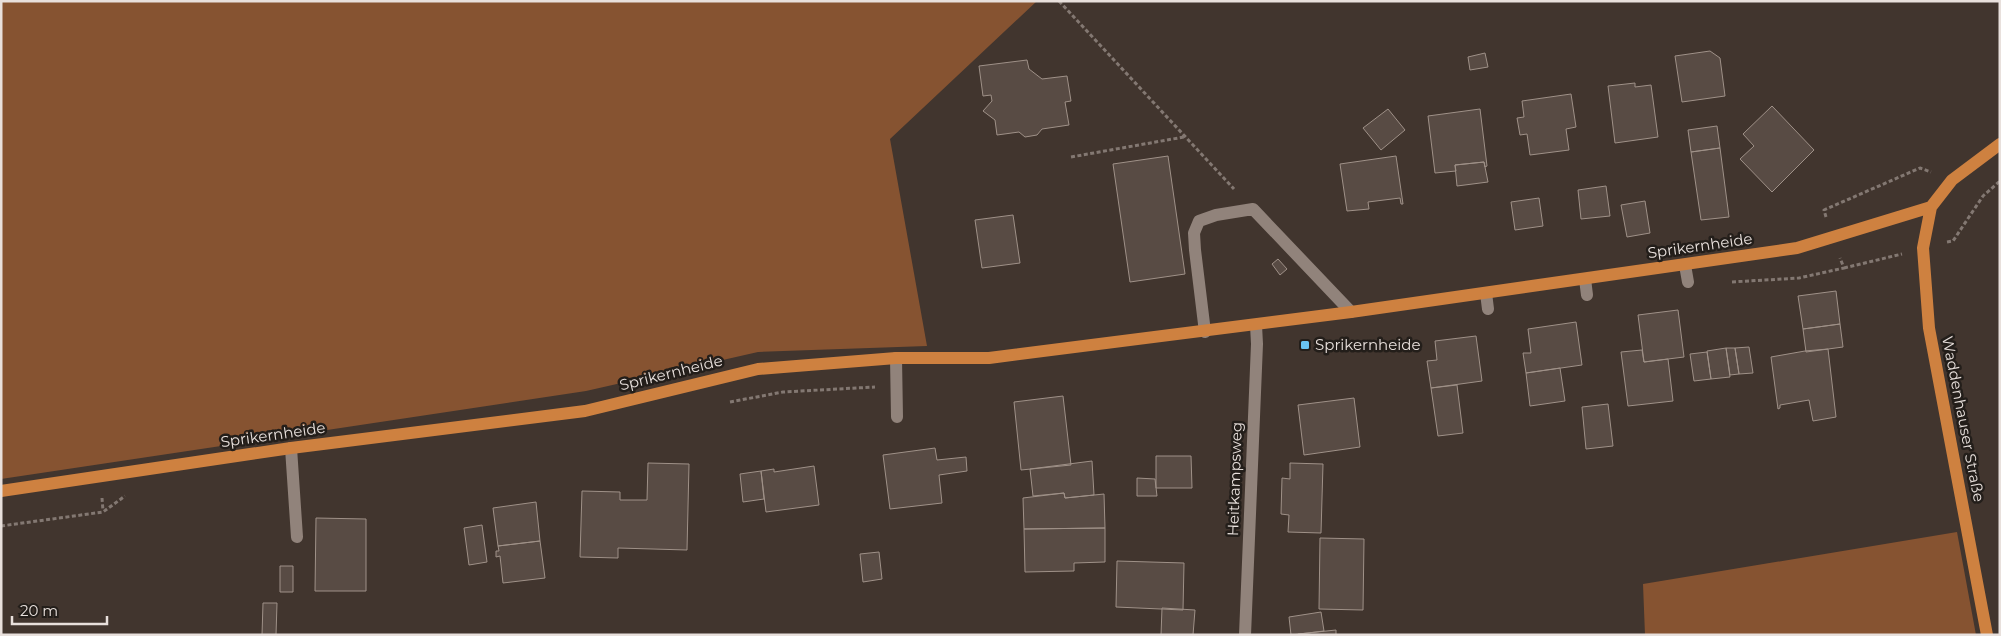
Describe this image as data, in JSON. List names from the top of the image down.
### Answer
{
  "streets": {
    "main road": ["Sprikernheide", "Waddenhauser Straße"],
    "street": ["Heitkampsweg"]
  },
  "crossings": [
    ["Sprikernheide", "Waddenhauser Straße"],
    ["Sprikernheide", "Heitkampsweg"]
  ],
  "places": {
    "transit": ["Sprikernheide"]
  },
  "scale_bar": "20 m"
}
